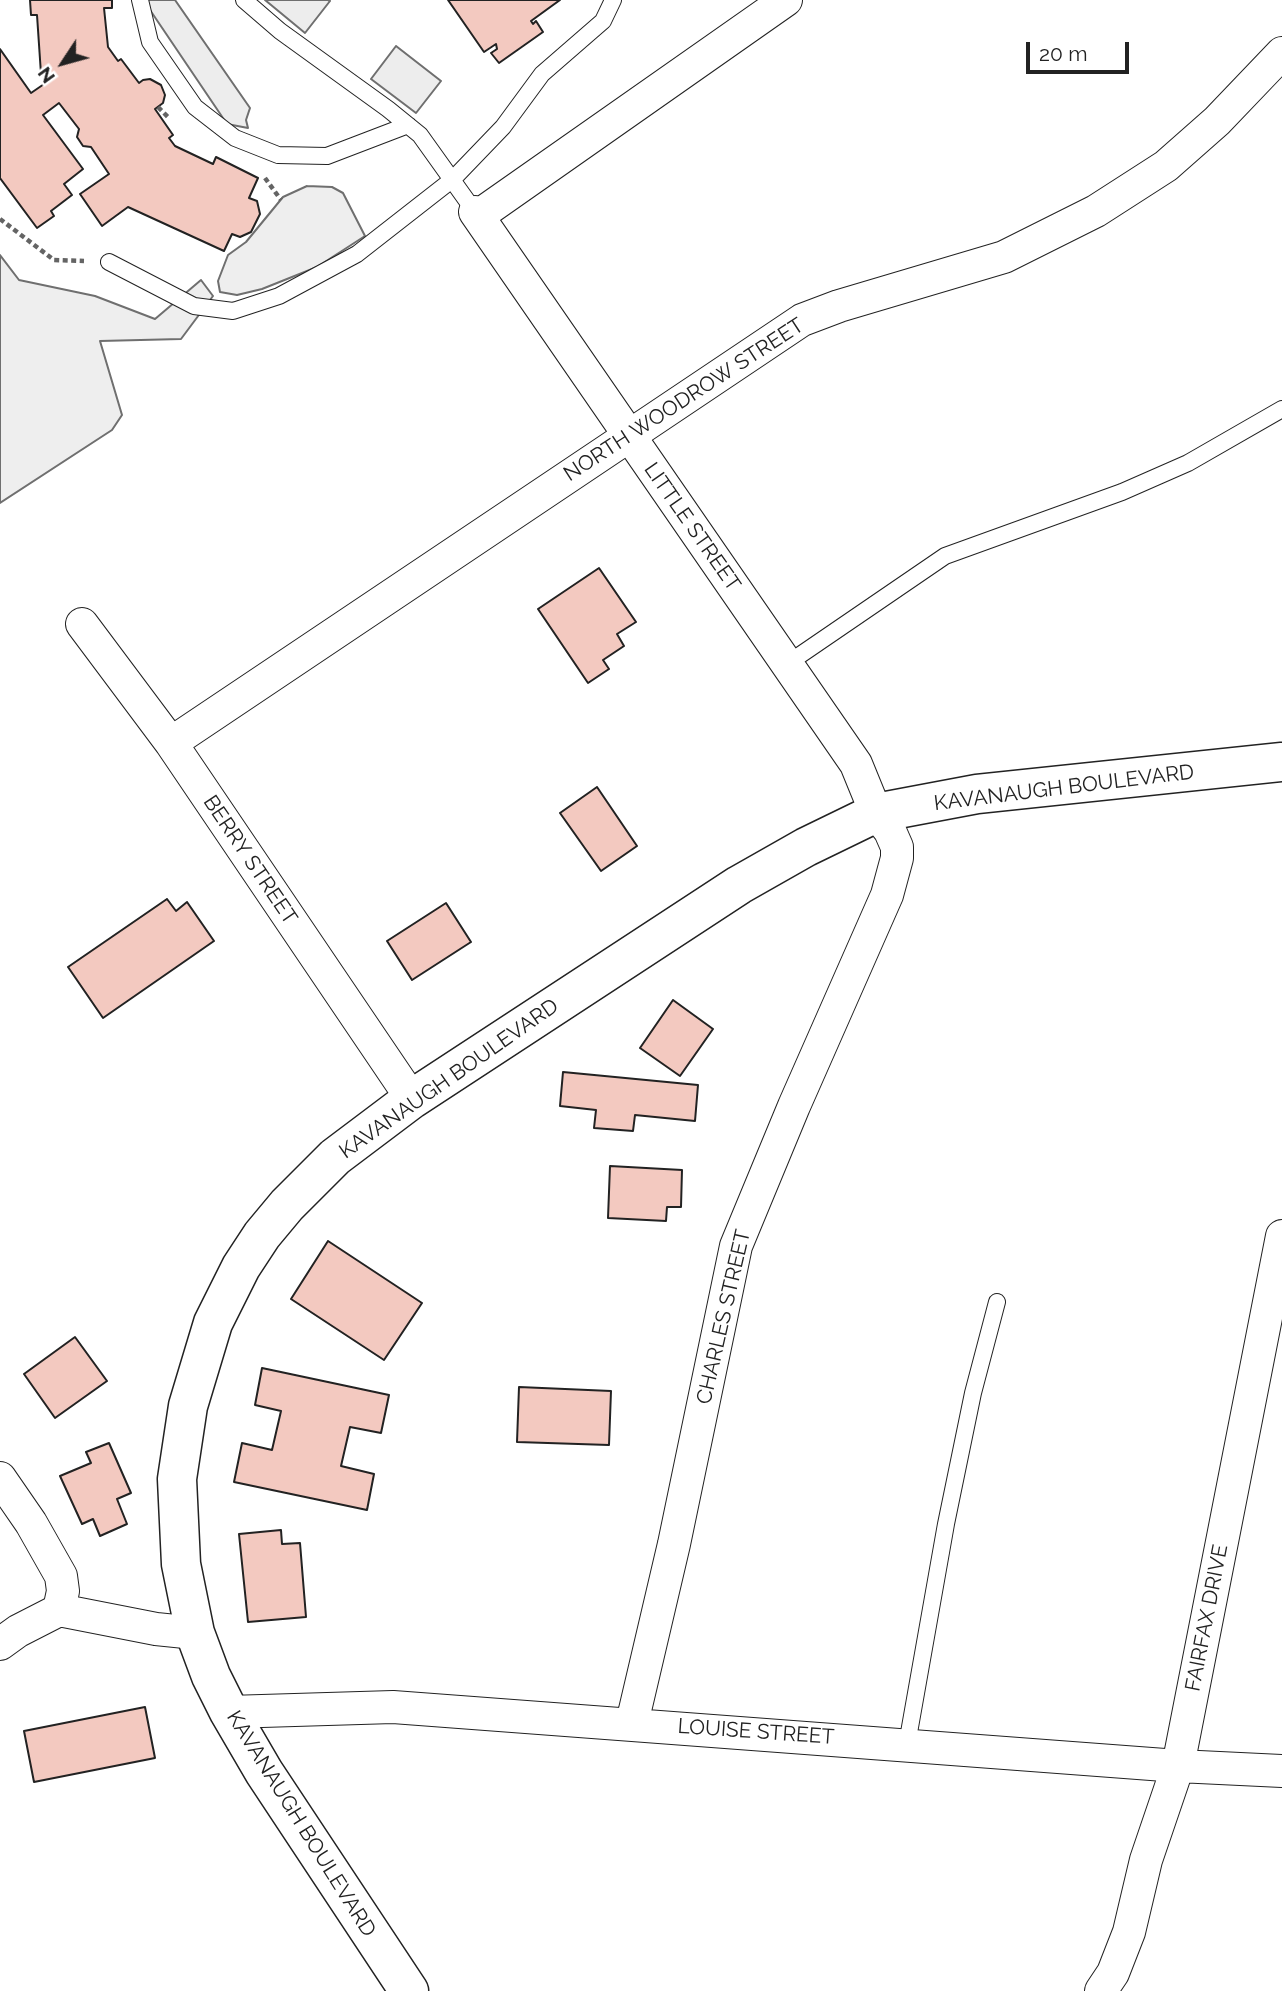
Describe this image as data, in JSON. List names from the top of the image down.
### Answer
{
  "streets": {
    "street": [
      "NORTH WOODROW STREET",
      "LITTLE STREET",
      "KAVANAUGH BOULEVARD",
      "BERRY STREET",
      "CHARLES STREET",
      "FAIRFAX DRIVE",
      "LOUISE STREET"
    ]
  },
  "crossings": [
    ["NORTH WOODROW STREET", "LITTLE STREET"],
    ["NORTH WOODROW STREET", "BERRY STREET"],
    ["LITTLE STREET", "KAVANAUGH BOULEVARD"],
    ["LITTLE STREET", "CHARLES STREET"],
    ["KAVANAUGH BOULEVARD", "BERRY STREET"],
    ["KAVANAUGH BOULEVARD", "CHARLES STREET"],
    ["KAVANAUGH BOULEVARD", "LOUISE STREET"],
    ["CHARLES STREET", "LOUISE STREET"],
    ["FAIRFAX DRIVE", "LOUISE STREET"]
  ],
  "scale_bar": "20 m",
  "north": "bottom left"
}
